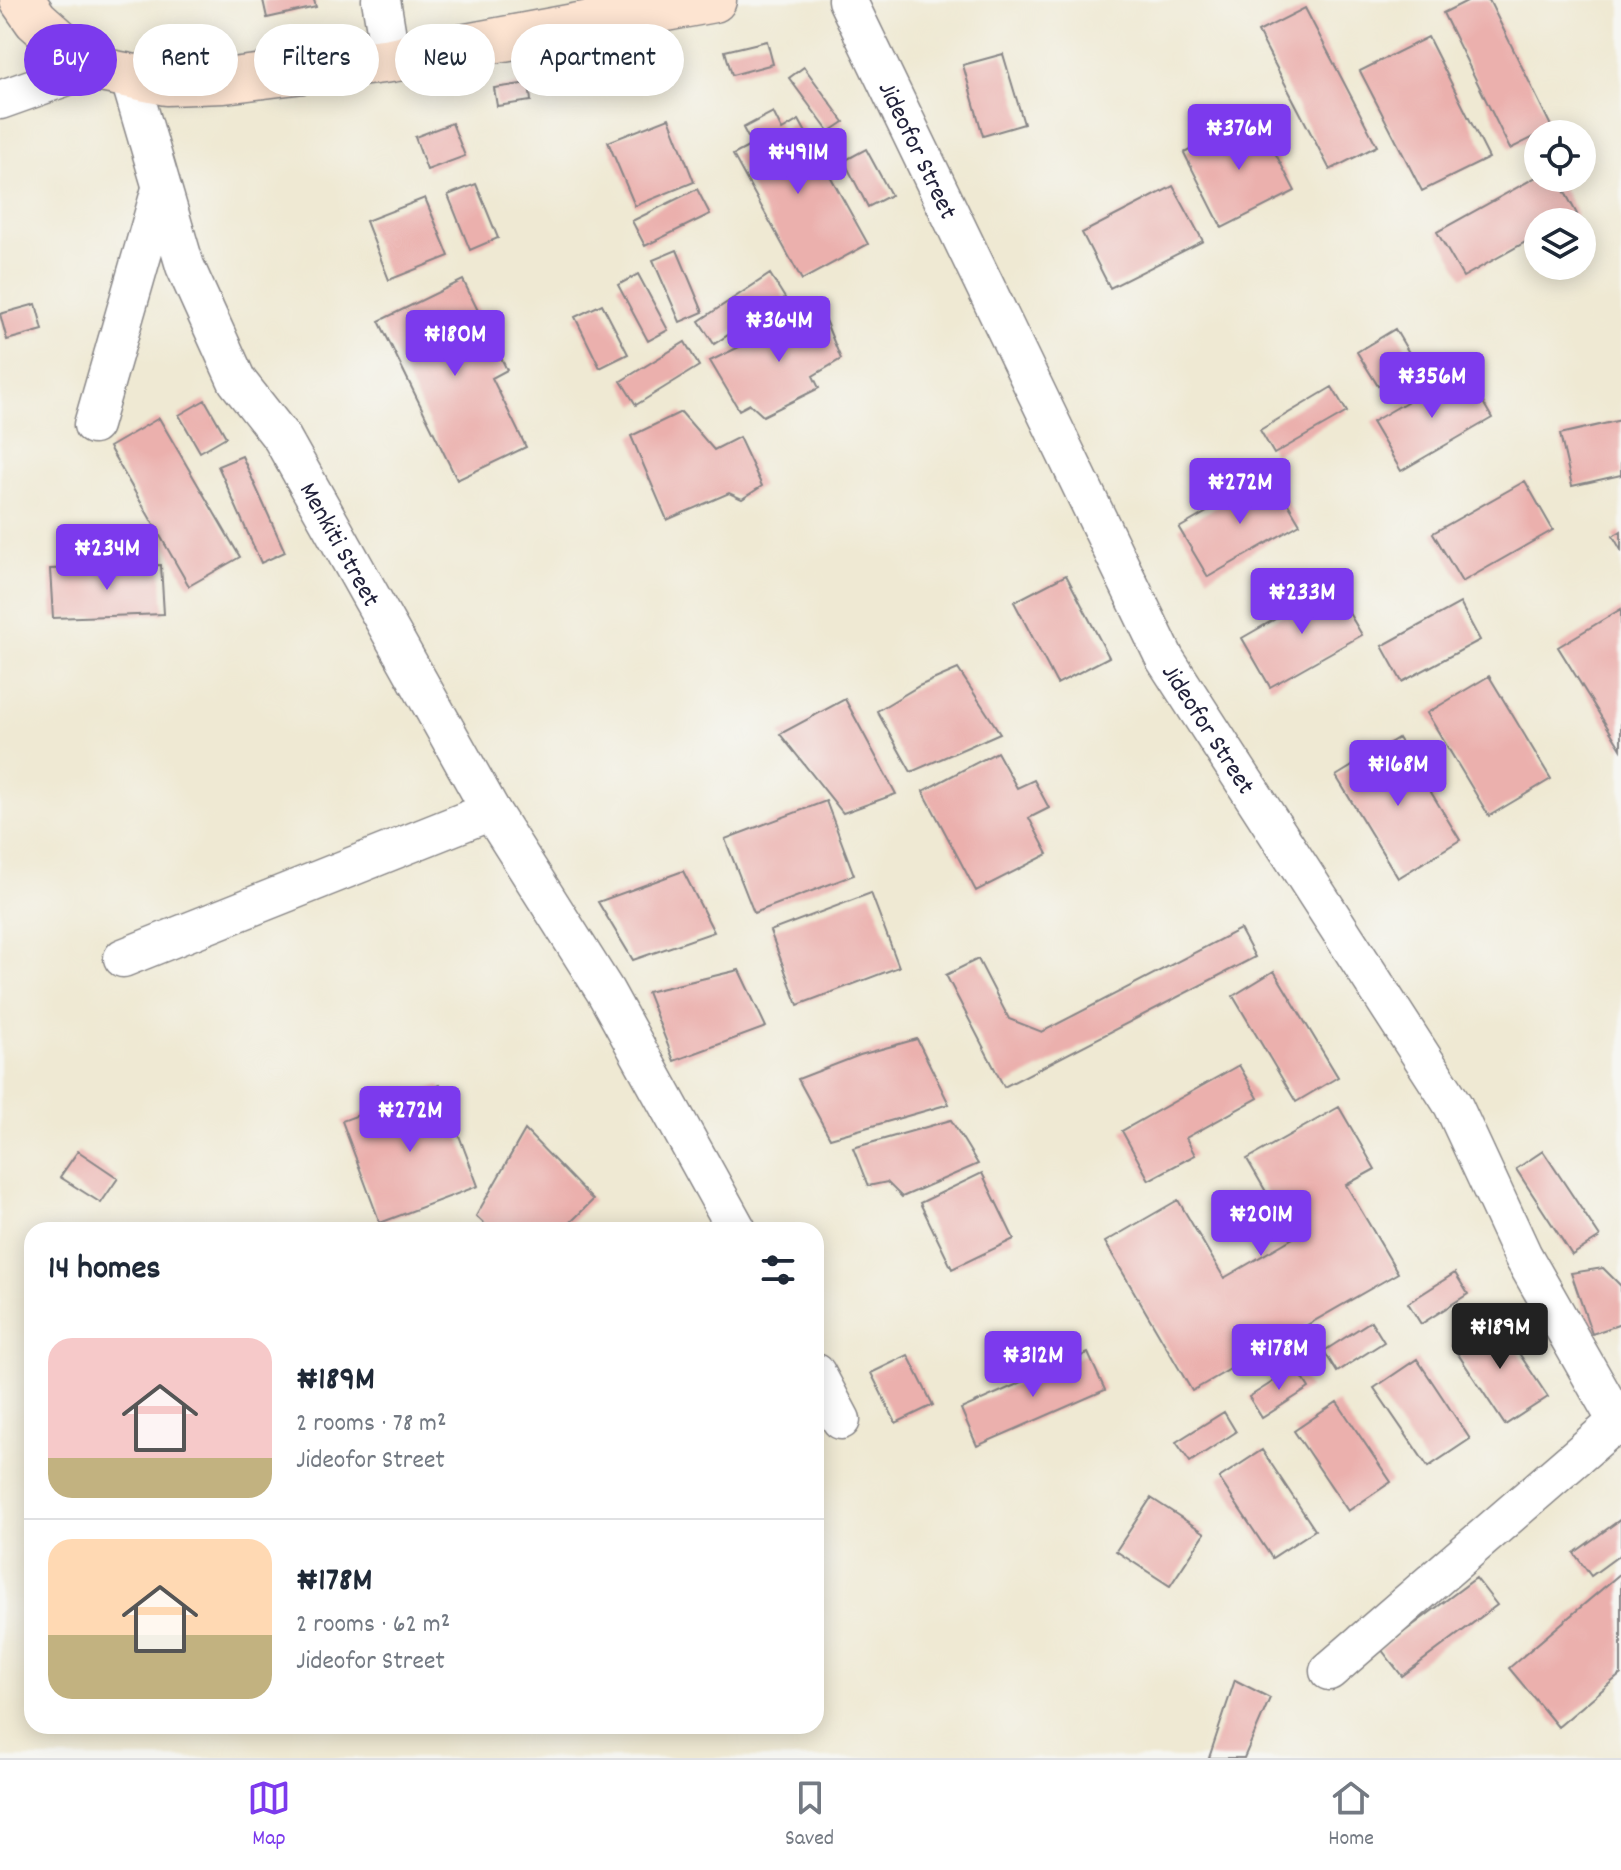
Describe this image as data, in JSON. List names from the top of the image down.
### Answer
{
  "streets": {
    "street": ["Jideofor Street", "Menkiti Street"]
  },
  "page": {
    "chip": [
      "Buy",
      "Rent",
      "Filters",
      "New",
      "Apartment"
    ],
    "price": [
      "₦376M",
      "₦491M",
      "₦364M",
      "₦180M",
      "₦356M",
      "₦272M",
      "₦234M",
      "₦233M",
      "₦168M",
      "₦272M",
      "₦201M",
      "₦189M",
      "₦178M",
      "₦312M"
    ],
    "heading": "14 homes",
    "list": [
      {
        "name": "₦189M",
        "note": "2 rooms · 78 m² · Jideofor Street"
      },
      {
        "name": "₦178M",
        "note": "2 rooms · 62 m² · Jideofor Street"
      }
    ],
    "tabs": ["Map", "Saved", "Home"]
  }
}
